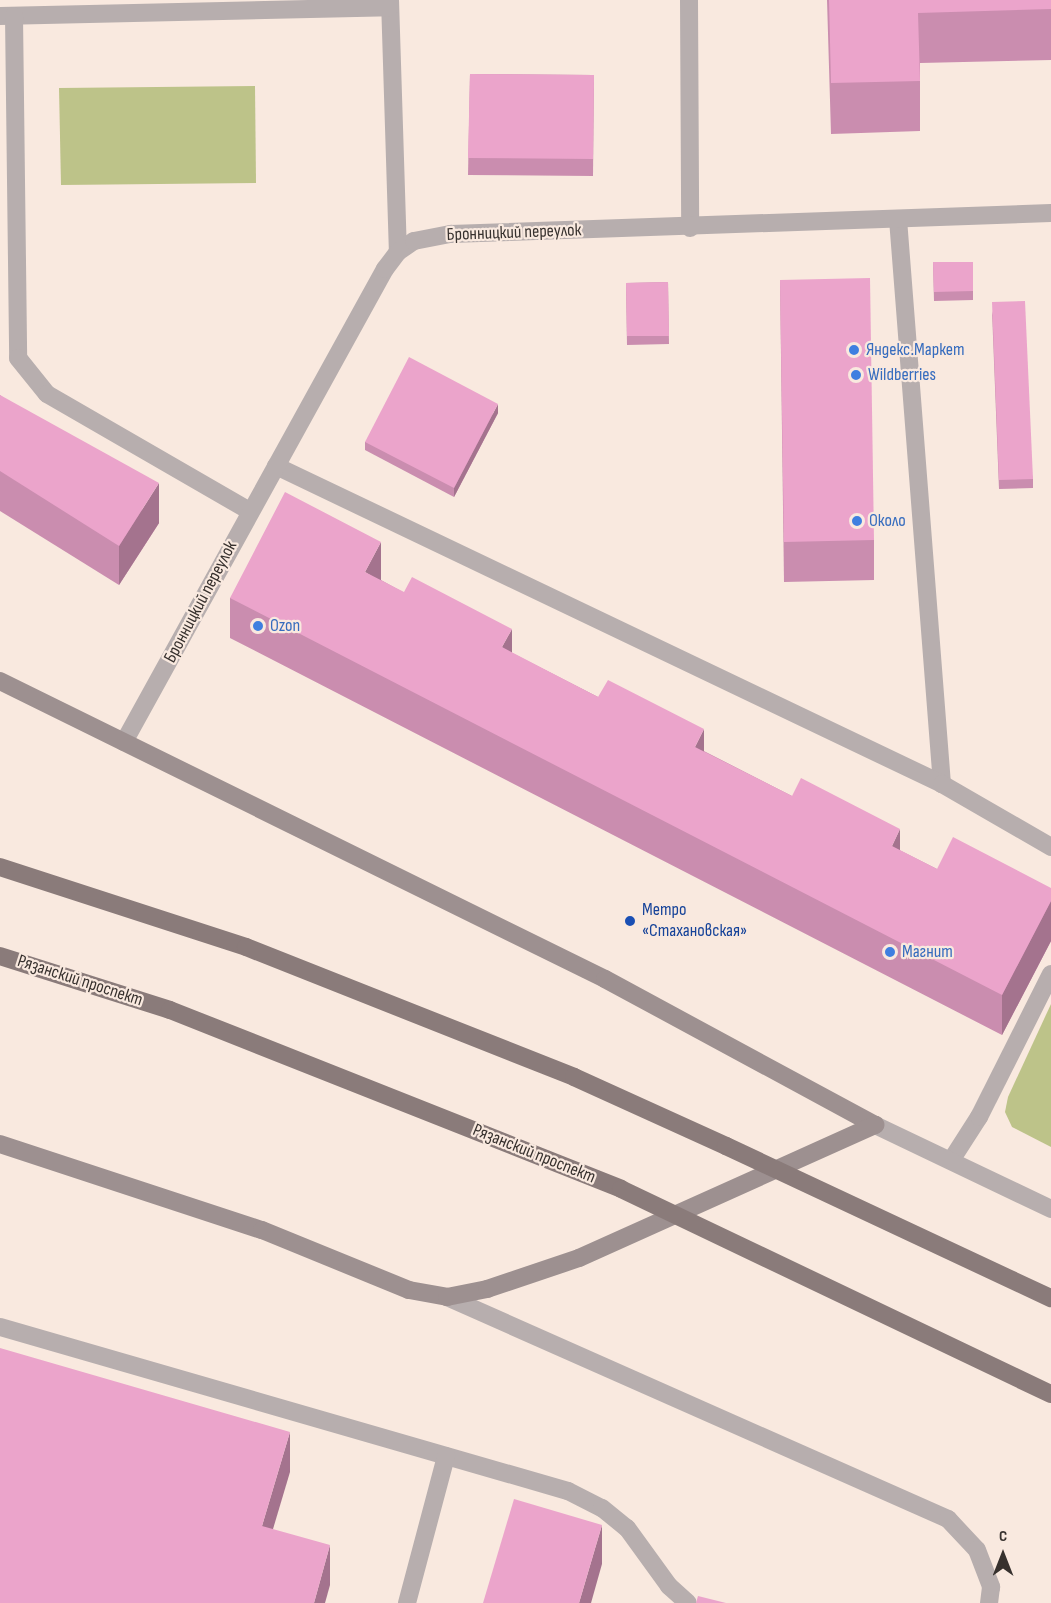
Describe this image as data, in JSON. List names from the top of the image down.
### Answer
{
  "streets": {
    "main road": ["Рязанский проспект"],
    "street": ["Бронницкий переулок"]
  },
  "places": [
    "Яндекс.Маркет",
    "Wildberries",
    "Около",
    "Ozon",
    "Метро «Стахановская»",
    "Магнит"
  ],
  "north": "top"
}
